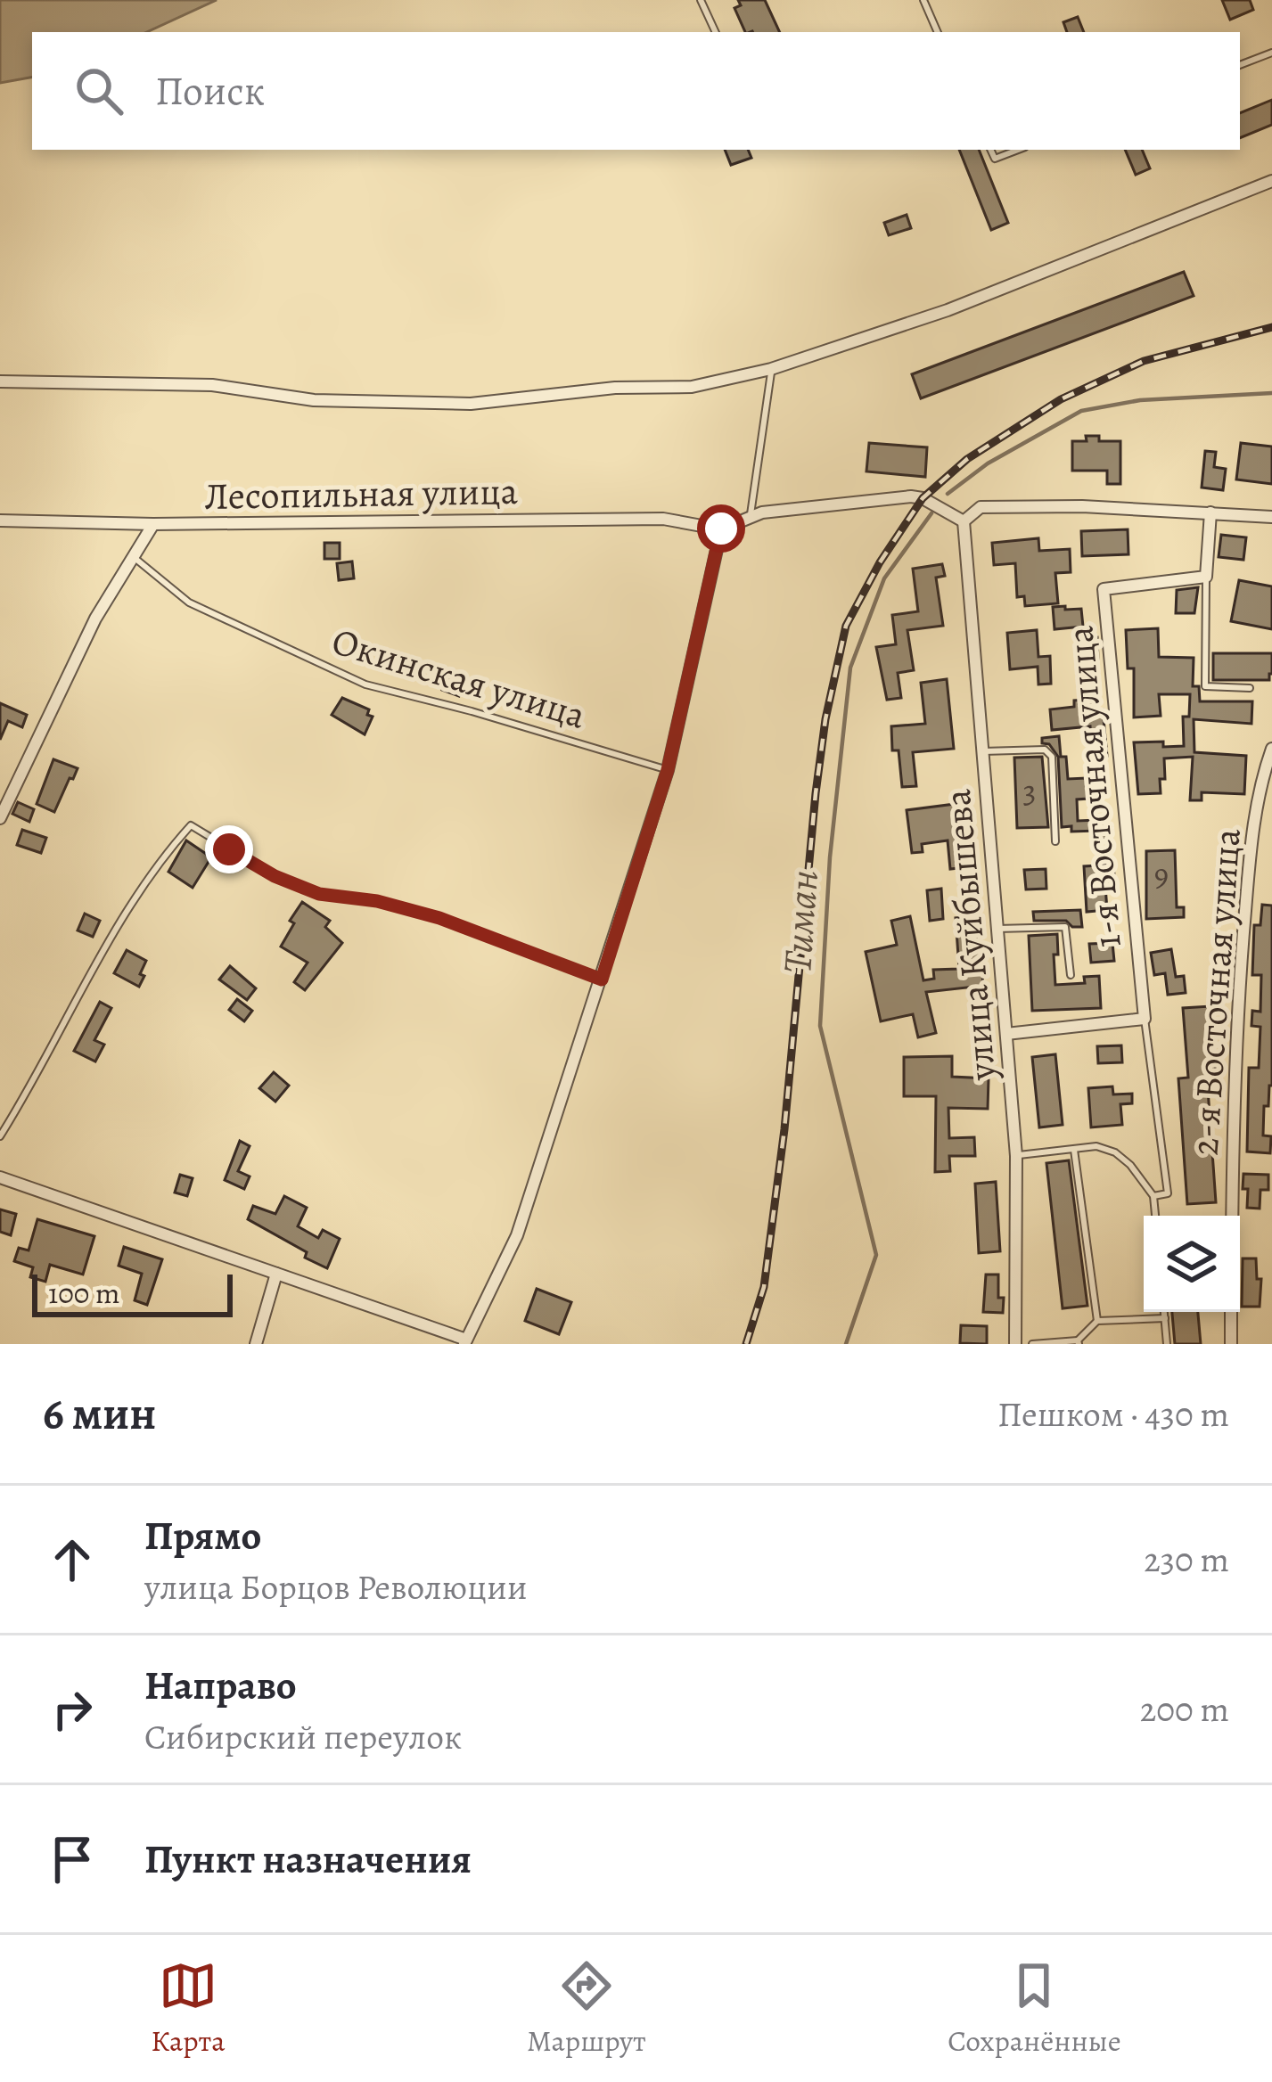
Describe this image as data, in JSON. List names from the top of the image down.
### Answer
{
  "streets": {
    "street": [
      "Лесопильная улица",
      "1-я Восточная улица",
      "улица Куйбышева",
      "2-я Восточная улица"
    ],
    "lane": ["Окинская улица"]
  },
  "water": ["Тиман"],
  "house_numbers": ["3", "9"],
  "scale_bar": "100 m",
  "page": {
    "search": "Поиск",
    "scale": "100 m",
    "heading": ["6 мин", "Пешком · 430 m"],
    "list": [
      ["Прямо", "улица Борцов Революции", "230 m"],
      ["Направо", "Сибирский переулок", "200 m"],
      "Пункт назначения"
    ],
    "nav": ["Карта", "Маршрут", "Сохранённые"]
  }
}
